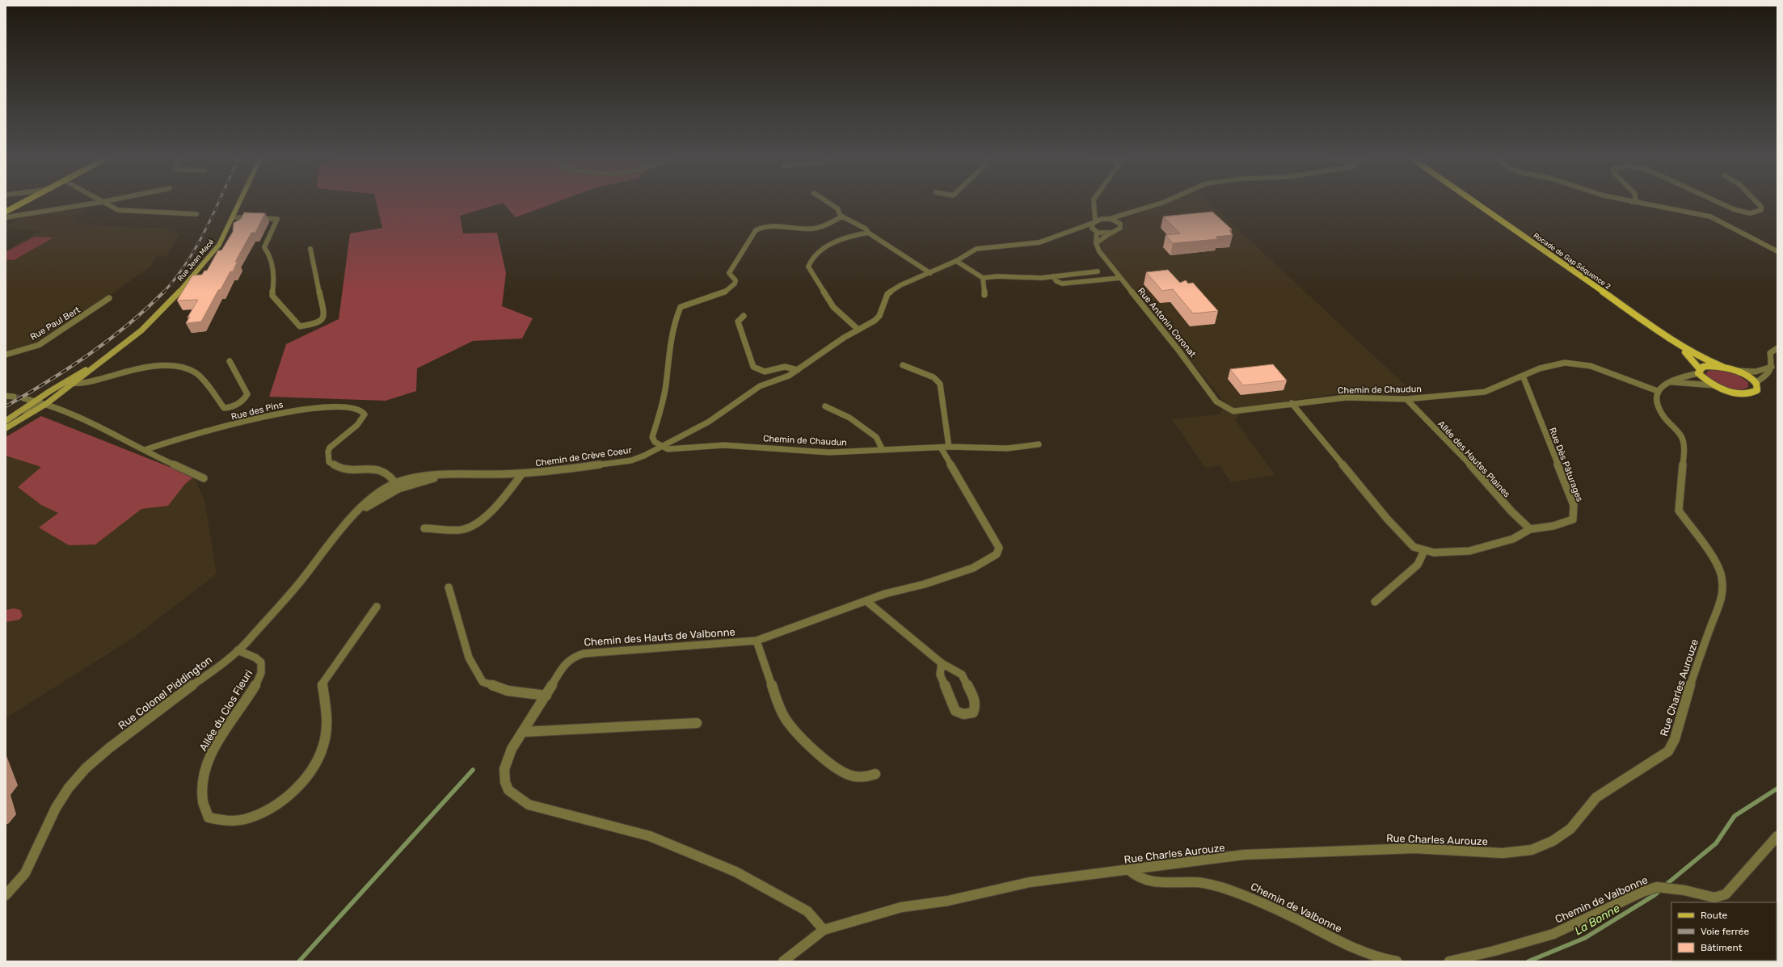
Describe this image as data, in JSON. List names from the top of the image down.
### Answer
{
  "streets": {
    "main road": ["Rue Jean Macé", "Rocade de Gap Séquence 2"],
    "street": [
      "Rue Antonin Coronat",
      "Rue Paul Bert",
      "Chemin de Chaudun",
      "Rue des Pins",
      "Chemin de Crève Coeur",
      "Allée des Hautes Plaines",
      "Rue Dès Pâturages",
      "Chemin des Hauts de Valbonne",
      "Rue Charles Aurouze",
      "Rue Colonel Piddington",
      "Allée du Clos Fleuri",
      "Chemin de Valbonne"
    ]
  },
  "crossings": [
    ["Rue Antonin Coronat", "Chemin de Chaudun"],
    ["Chemin de Chaudun", "Chemin de Crève Coeur"],
    ["Chemin de Chaudun", "Allée des Hautes Plaines"],
    ["Chemin de Chaudun", "Rue Dès Pâturages"],
    ["Chemin de Chaudun", "Chemin des Hauts de Valbonne"],
    ["Chemin de Chaudun", "Rue Charles Aurouze"],
    ["Rue des Pins", "Chemin de Crève Coeur"],
    ["Rue des Pins", "Rue Colonel Piddington"],
    ["Chemin de Crève Coeur", "Rue Colonel Piddington"],
    ["Allée des Hautes Plaines", "Rue Dès Pâturages"],
    ["Chemin des Hauts de Valbonne", "Rue Charles Aurouze"],
    ["Rue Charles Aurouze", "Chemin de Valbonne"],
    ["Rue Colonel Piddington", "Allée du Clos Fleuri"]
  ],
  "water": ["La Bonne"],
  "legend": ["Route", "Voie ferrée", "Bâtiment"]
}
